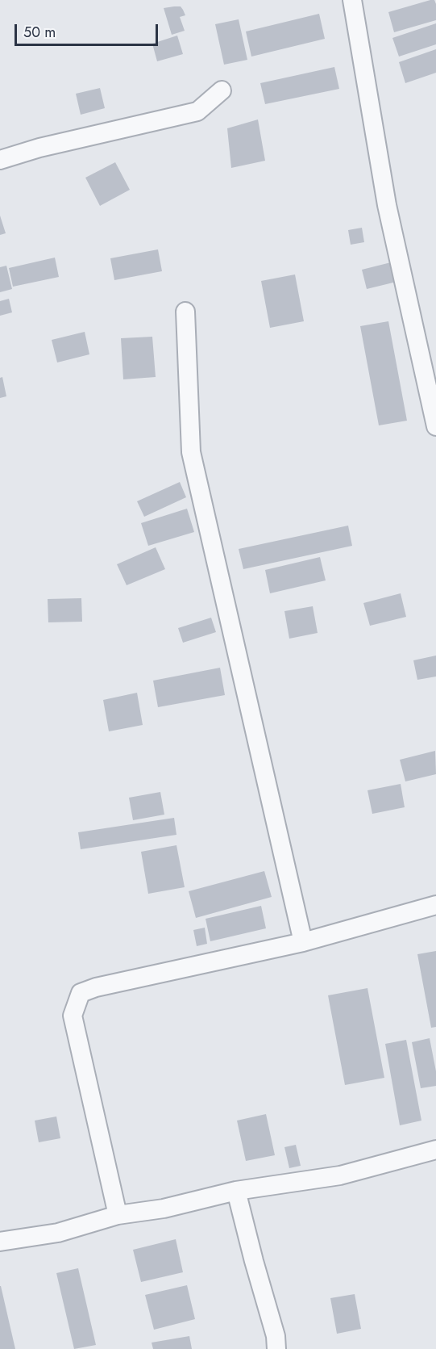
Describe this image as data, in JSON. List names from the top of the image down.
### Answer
{
  "scale_bar": "50 m"
}
